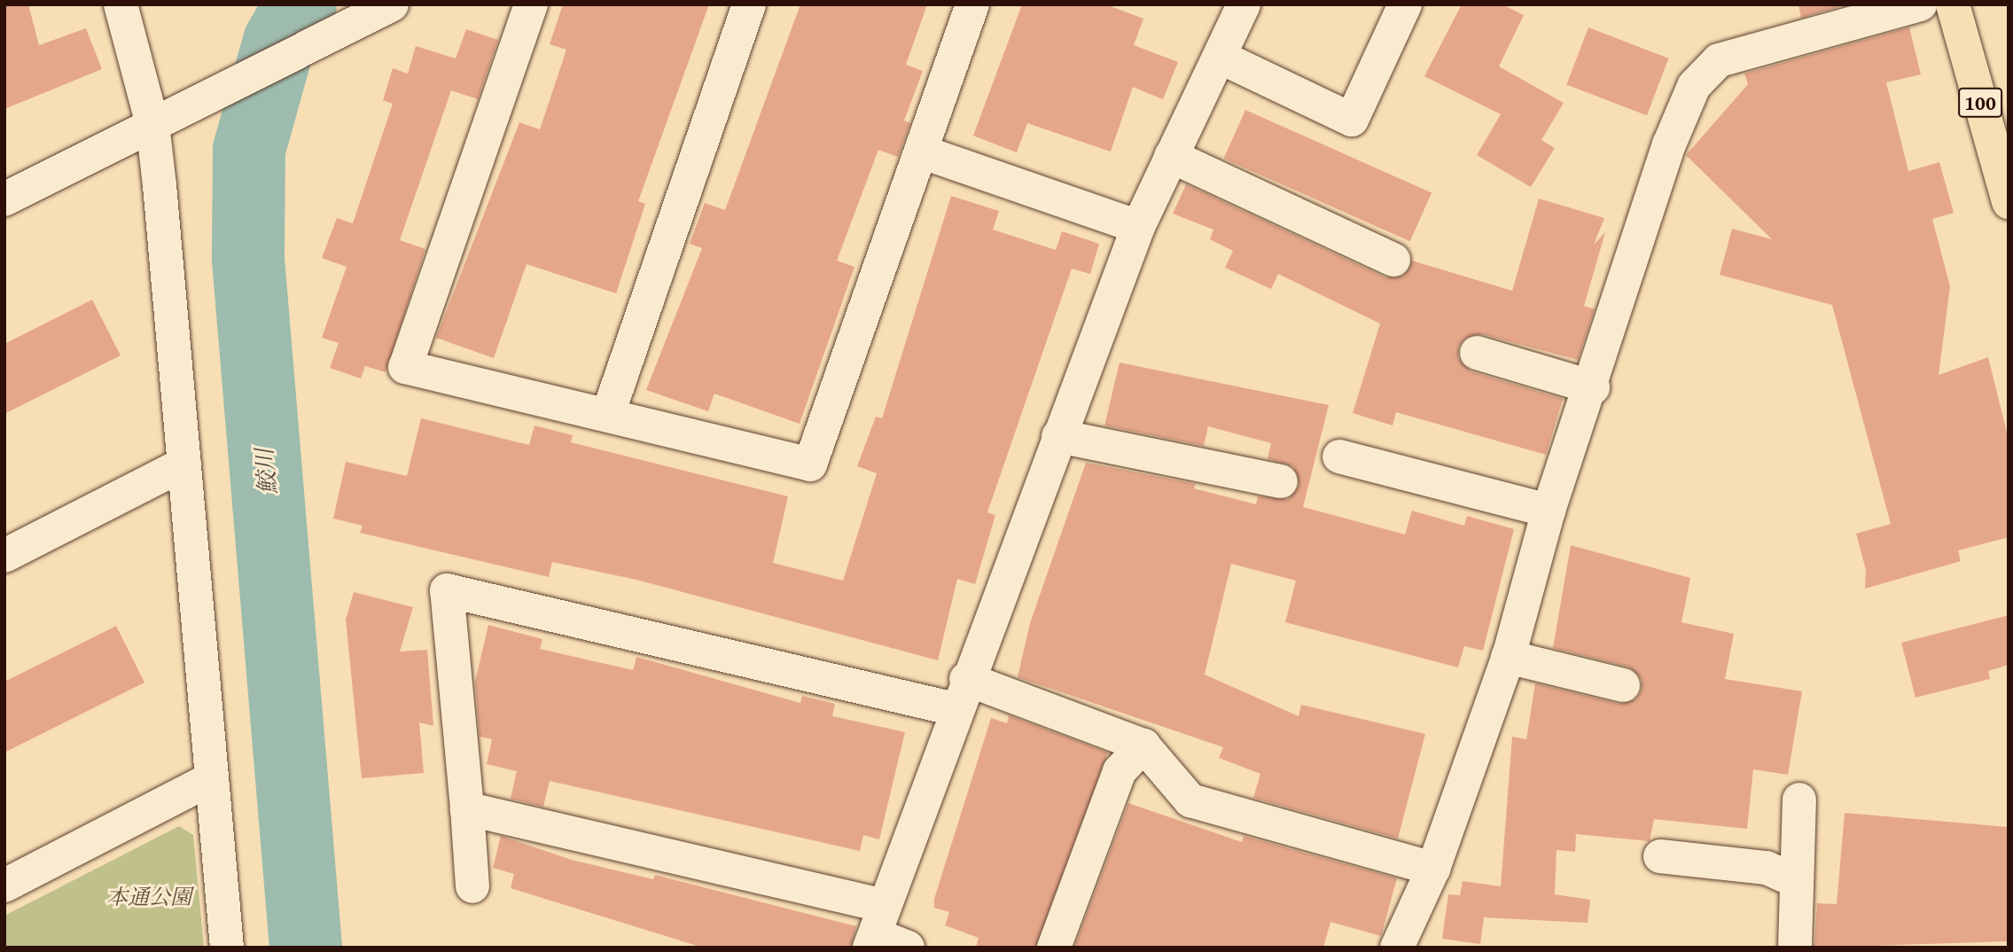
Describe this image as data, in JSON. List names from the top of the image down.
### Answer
{
  "streets": {
    "main road": ["100"]
  },
  "water": ["鮫川"],
  "parks": ["本通公園"]
}
